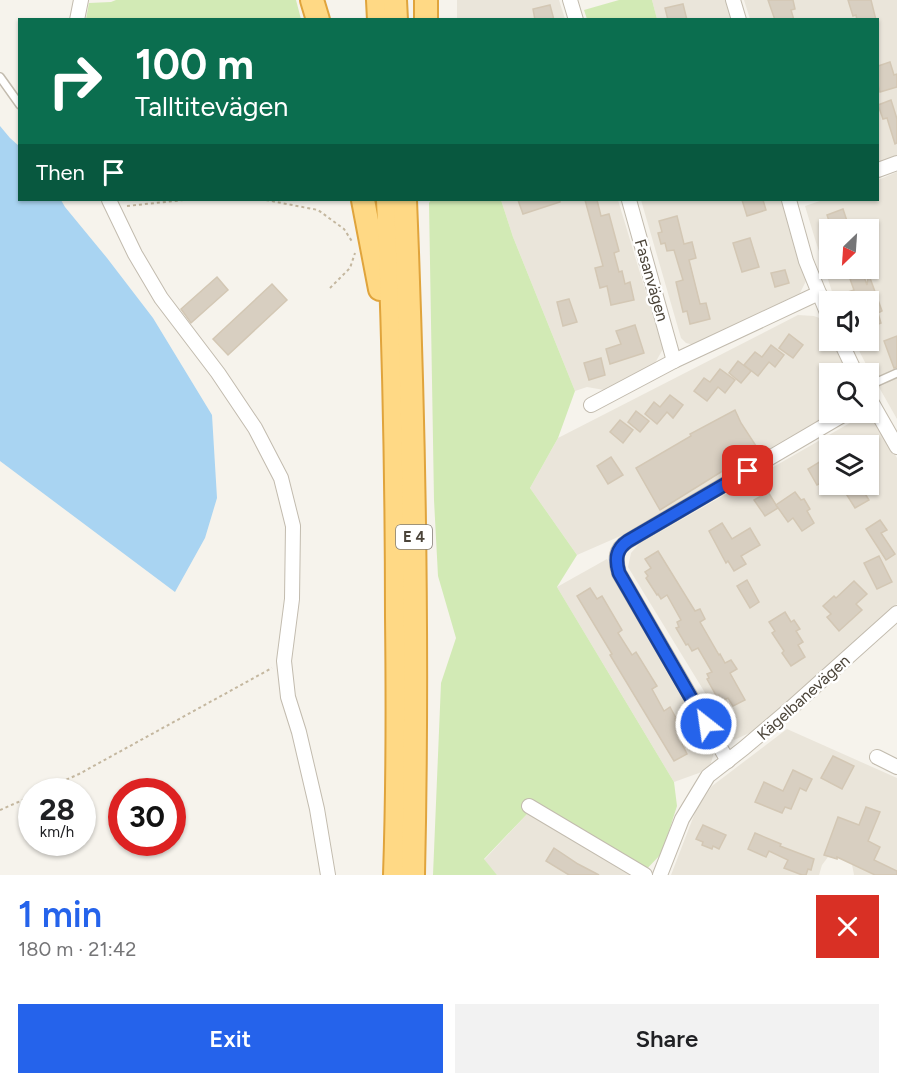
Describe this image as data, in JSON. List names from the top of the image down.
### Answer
{
  "streets": {
    "highway": ["E 4"],
    "street": ["Fasanvägen", "Kägelbanevägen"]
  },
  "north": "bottom left",
  "page": {
    "turn": ["100 m", "Talltitevägen"],
    "then": "Then",
    "speed": "28 km/h",
    "limit": "30",
    "heading": ["1 min", "180 m · 21:42"],
    "buttons": ["Exit", "Share"]
  }
}
